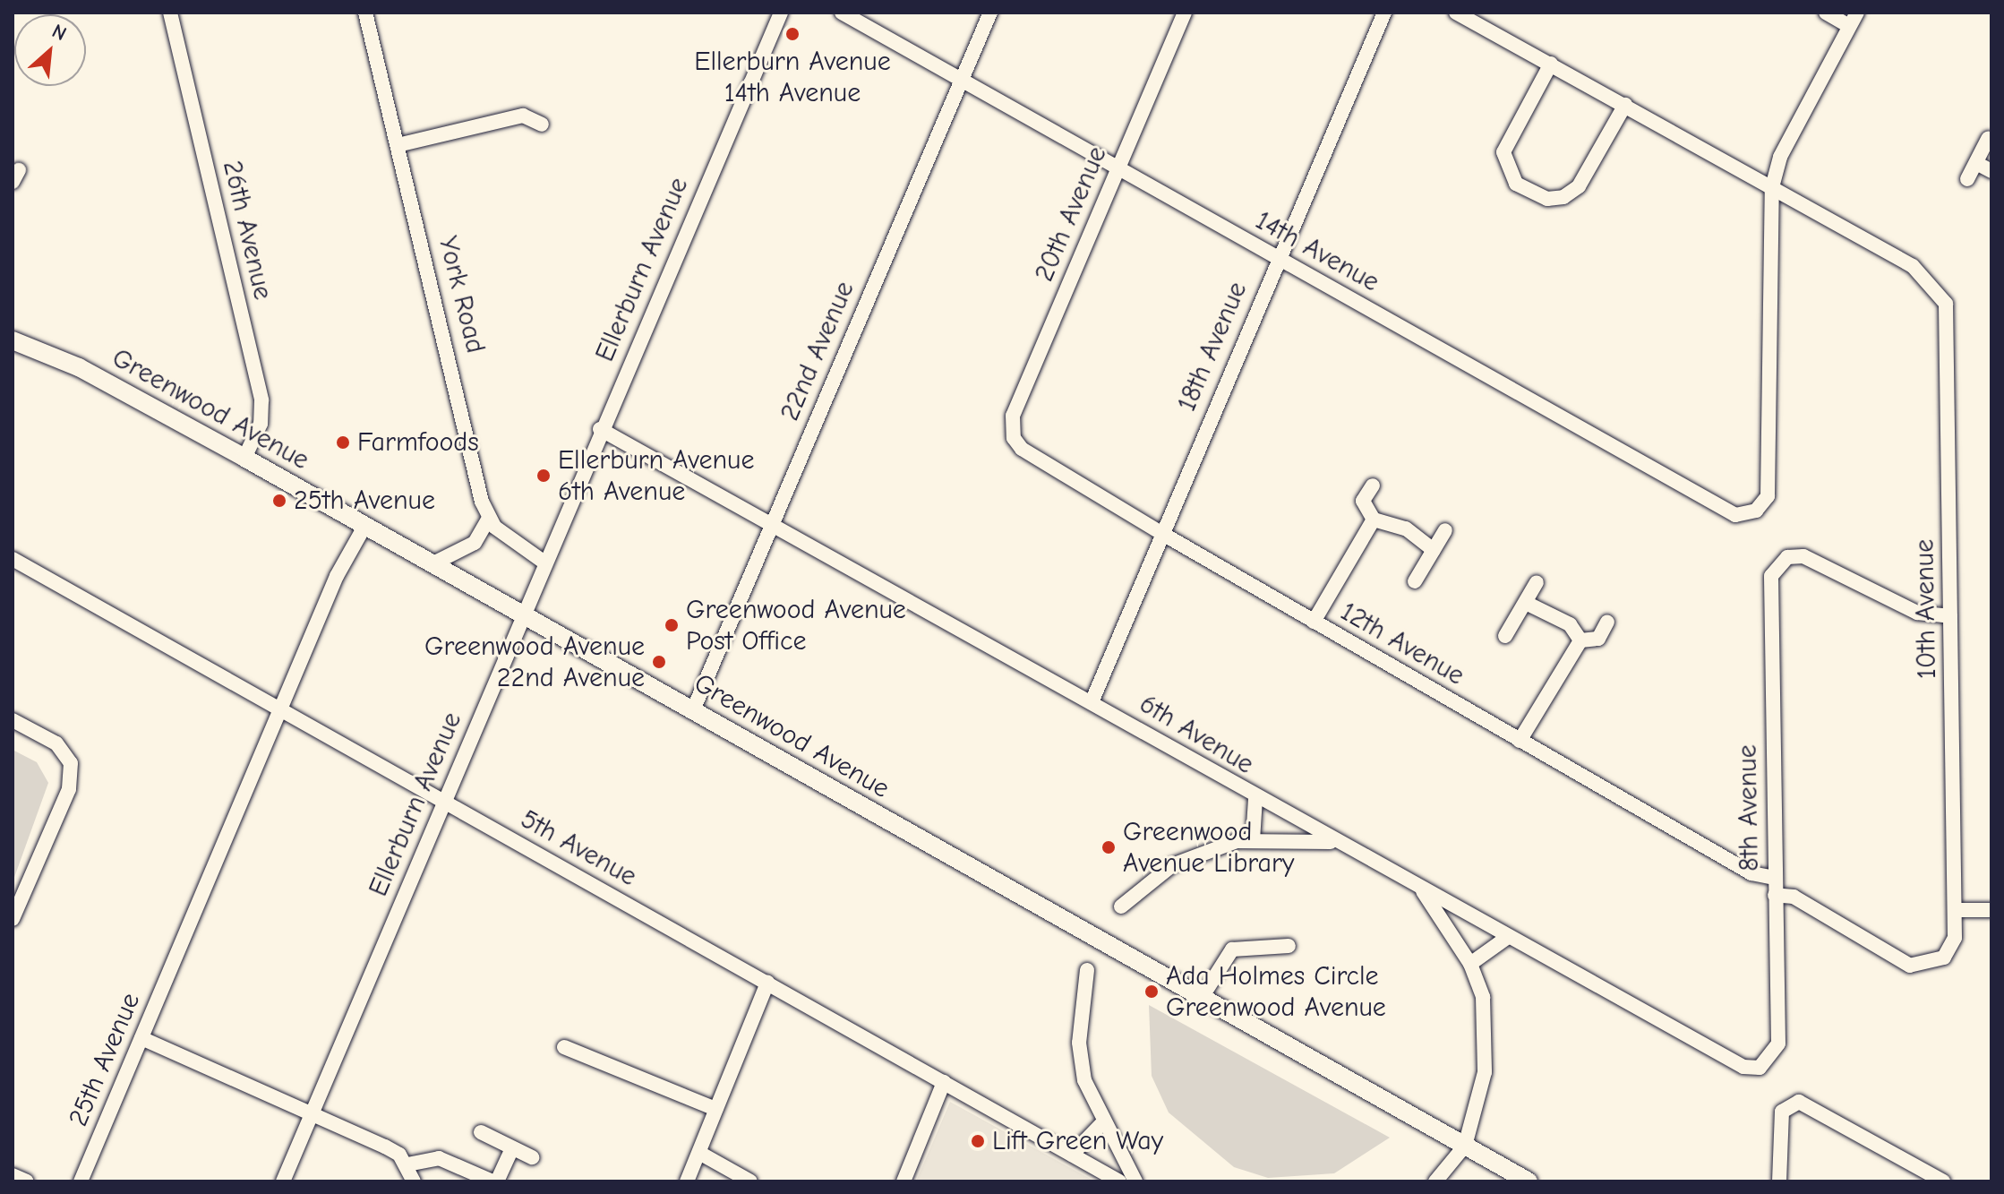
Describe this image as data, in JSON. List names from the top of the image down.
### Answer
{
  "streets": {
    "street": [
      "20th Avenue",
      "26th Avenue",
      "14th Avenue",
      "Ellerburn Avenue",
      "York Road",
      "18th Avenue",
      "22nd Avenue",
      "Greenwood Avenue",
      "10th Avenue",
      "12th Avenue",
      "6th Avenue",
      "8th Avenue",
      "5th Avenue",
      "25th Avenue"
    ]
  },
  "crossings": [
    ["20th Avenue", "14th Avenue"],
    ["20th Avenue", "12th Avenue"],
    ["26th Avenue", "Greenwood Avenue"],
    ["14th Avenue", "18th Avenue"],
    ["14th Avenue", "22nd Avenue"],
    ["14th Avenue", "10th Avenue"],
    ["Ellerburn Avenue", "York Road"],
    ["Ellerburn Avenue", "Greenwood Avenue"],
    ["Ellerburn Avenue", "6th Avenue"],
    ["Ellerburn Avenue", "5th Avenue"],
    ["18th Avenue", "12th Avenue"],
    ["18th Avenue", "6th Avenue"],
    ["22nd Avenue", "Greenwood Avenue"],
    ["22nd Avenue", "6th Avenue"],
    ["Greenwood Avenue", "25th Avenue"],
    ["10th Avenue", "8th Avenue"],
    ["12th Avenue", "8th Avenue"],
    ["6th Avenue", "8th Avenue"],
    ["5th Avenue", "25th Avenue"]
  ],
  "places": [
    "Ellerburn Avenue 14th Avenue",
    "Farmfoods",
    "Ellerburn Avenue 6th Avenue",
    "25th Avenue",
    "Greenwood Avenue Post Office",
    "Greenwood Avenue 22nd Avenue",
    "Greenwood Avenue Library",
    "Ada Holmes Circle Greenwood Avenue",
    "Lift Green Way"
  ],
  "north": "top right"
}
